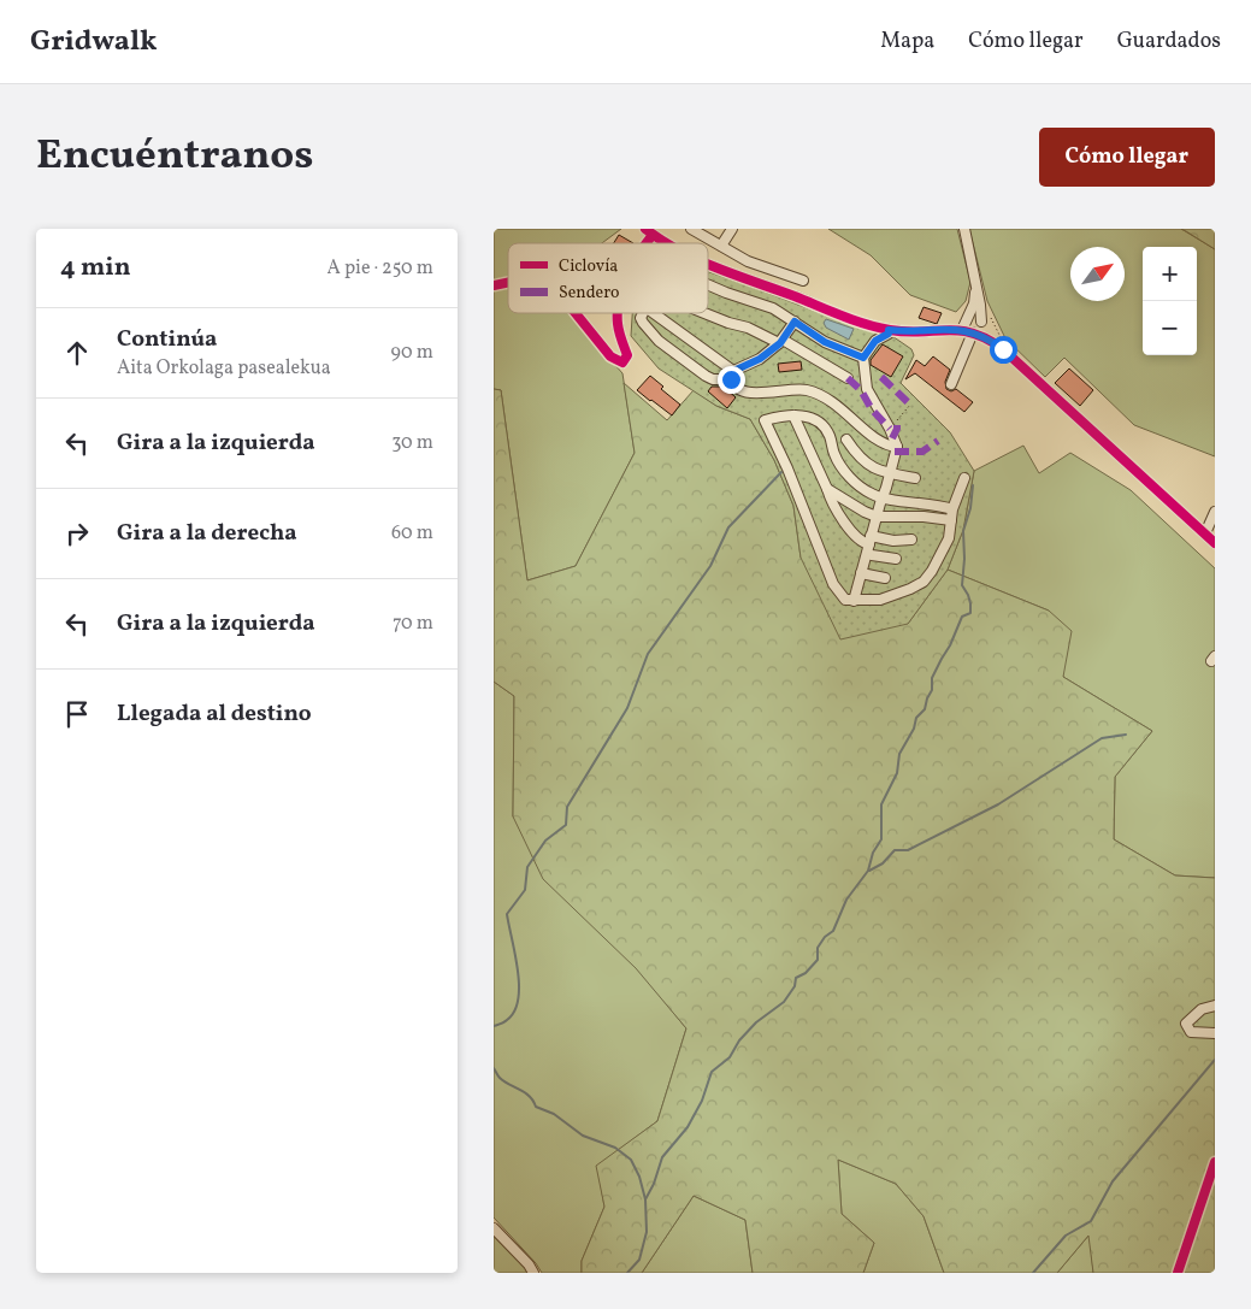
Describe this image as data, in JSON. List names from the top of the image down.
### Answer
{
  "legend": ["Ciclovía", "Sendero"],
  "north": "top right",
  "page": {
    "header": "Gridwalk",
    "nav": ["Mapa", "Cómo llegar", "Guardados"],
    "title": "Encuéntranos",
    "buttons": "Cómo llegar",
    "heading": ["4 min", "A pie · 250 m"],
    "map_buttons": ["+", "−"],
    "list": [
      ["Continúa", "Aita Orkolaga pasealekua", "90 m"],
      ["Gira a la izquierda", "30 m"],
      ["Gira a la derecha", "60 m"],
      ["Gira a la izquierda", "70 m"],
      "Llegada al destino"
    ]
  }
}
